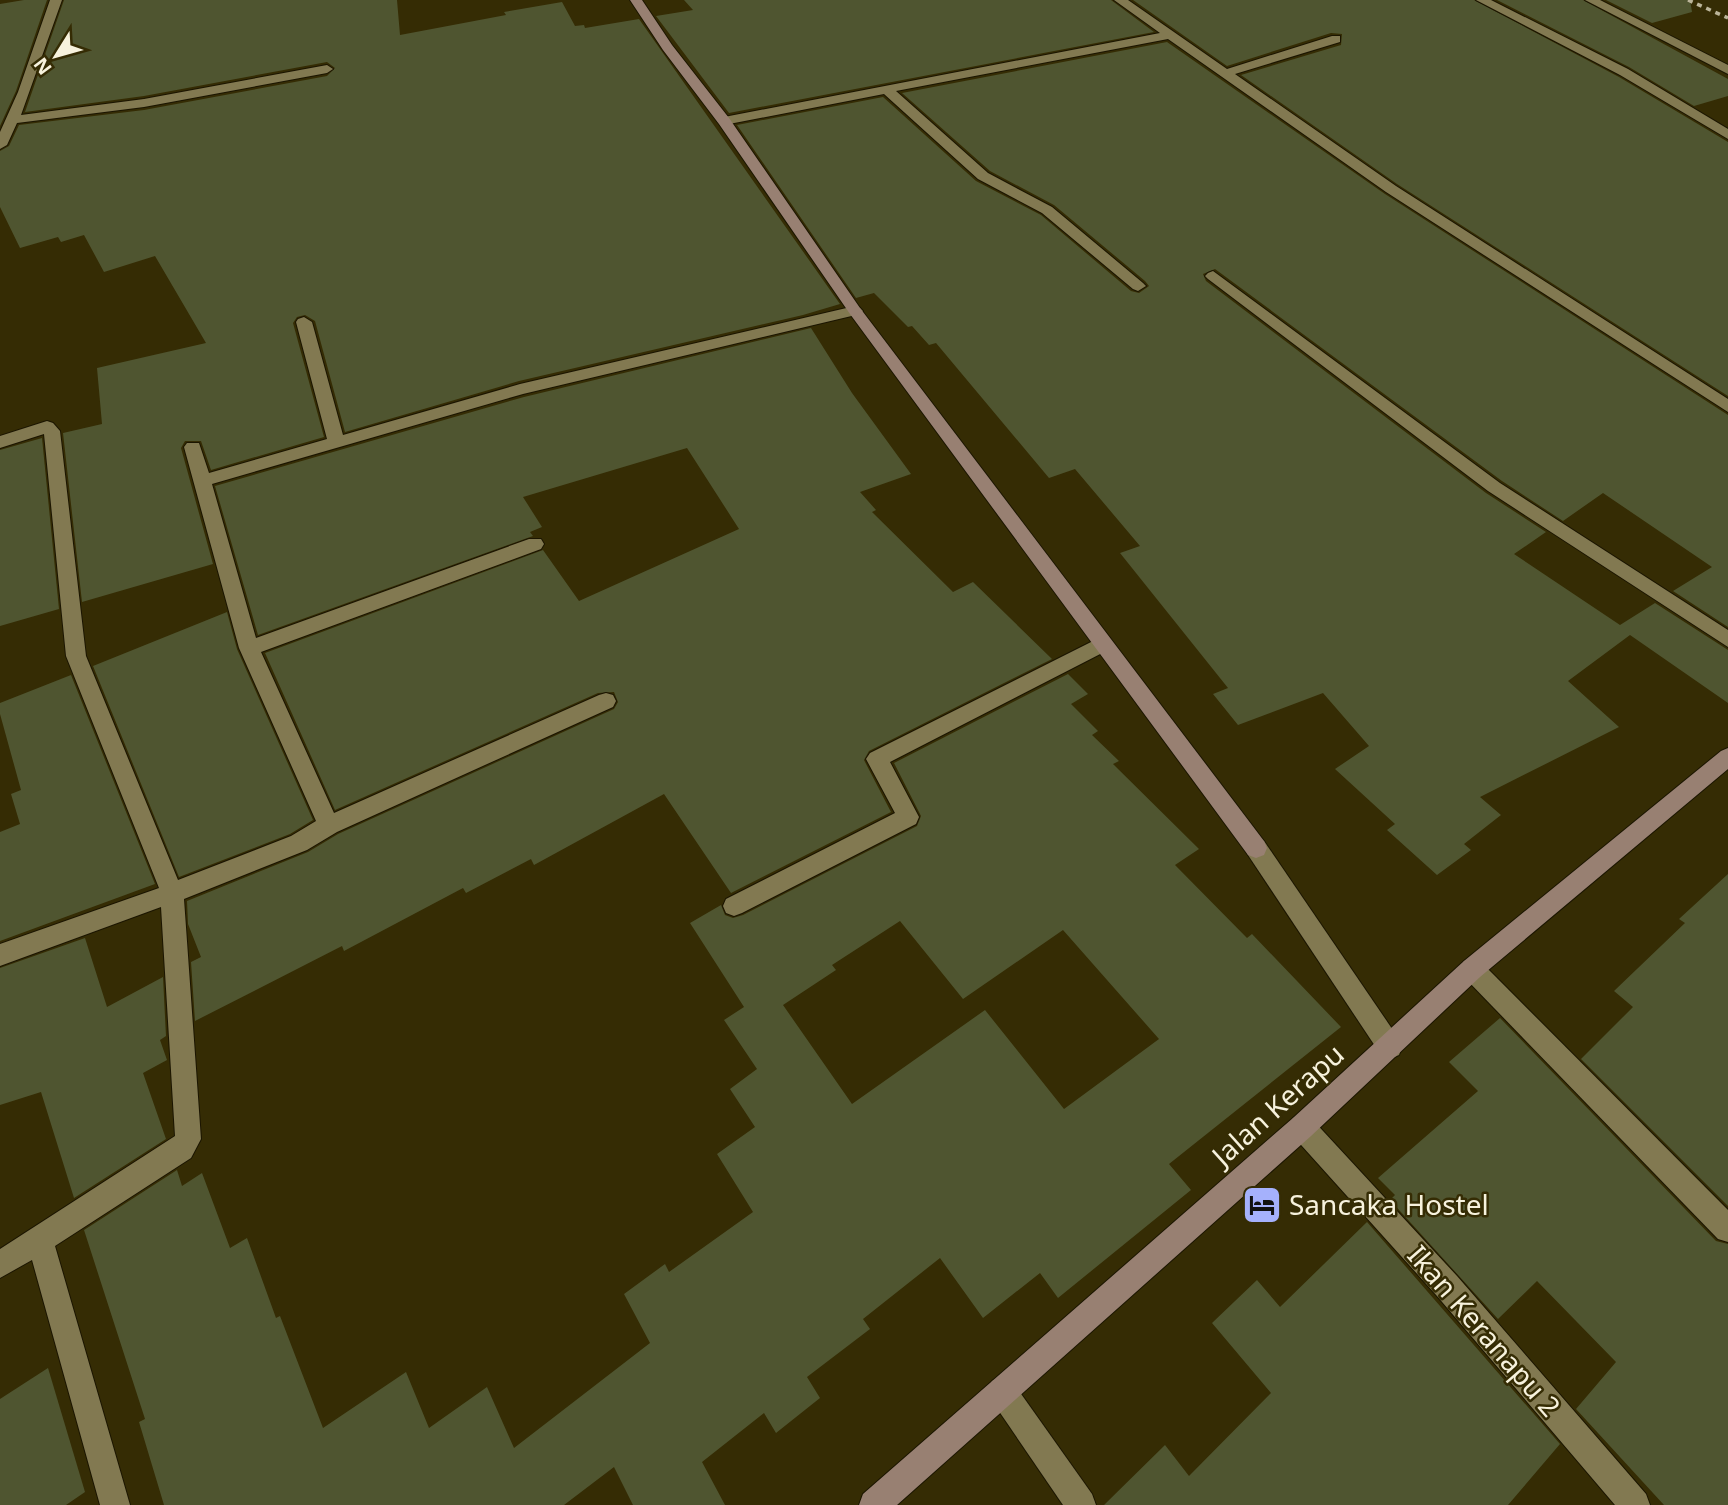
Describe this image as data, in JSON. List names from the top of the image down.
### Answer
{
  "streets": {
    "street": ["Jalan Kerapu", "Ikan Keranapu 2"]
  },
  "crossings": [
    ["Jalan Kerapu", "Ikan Keranapu 2"]
  ],
  "places": {
    "hotel": ["Sancaka Hostel"]
  },
  "north": "bottom left"
}
